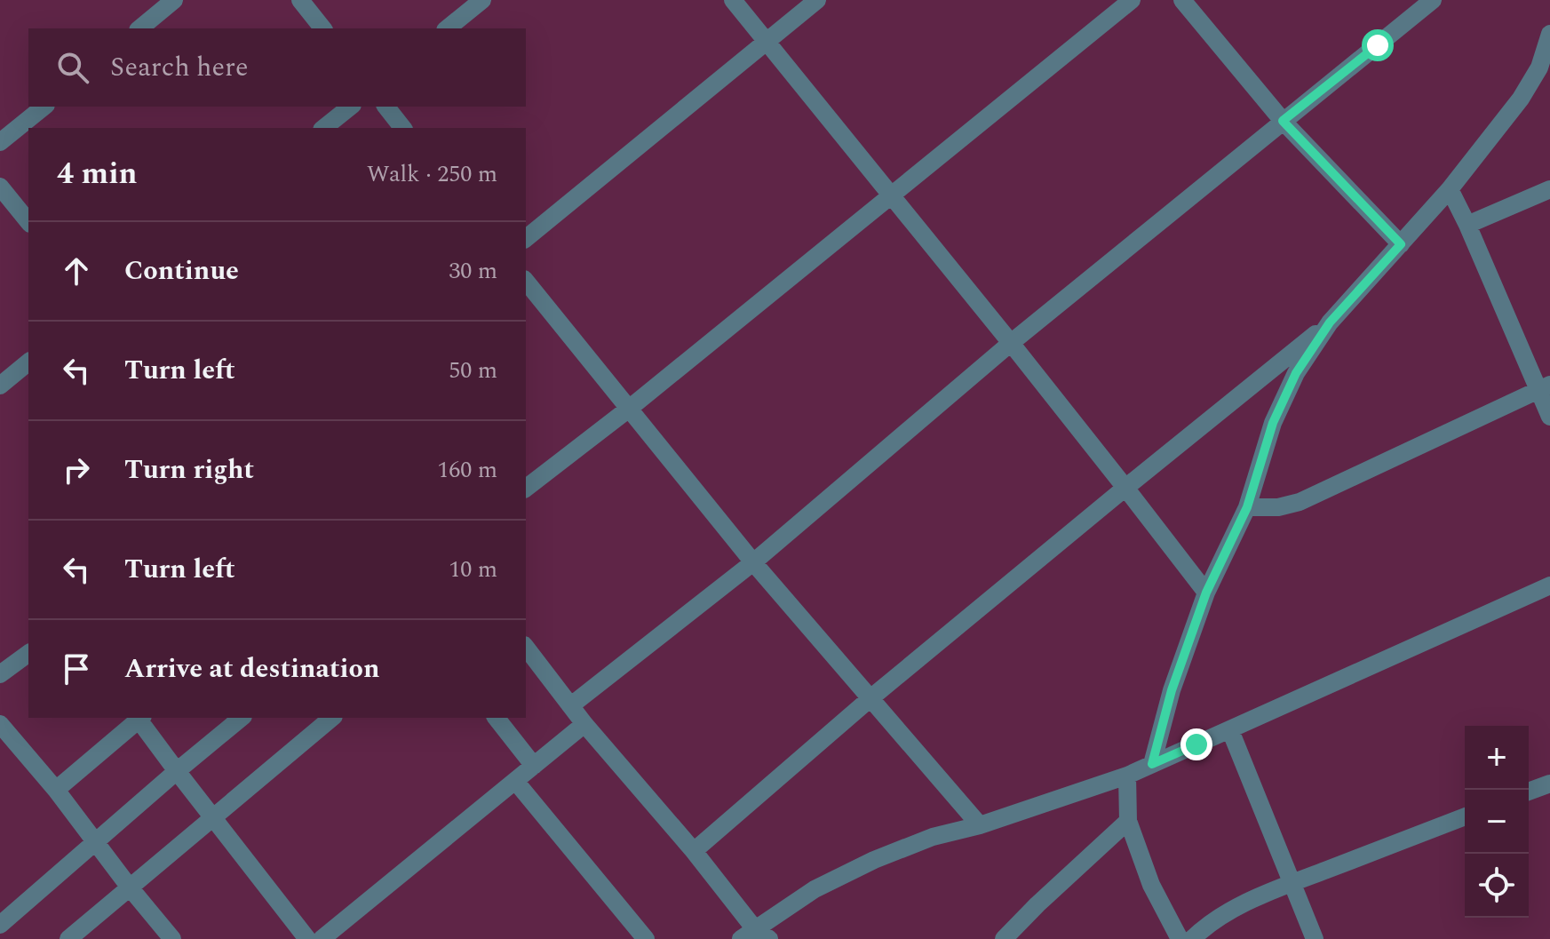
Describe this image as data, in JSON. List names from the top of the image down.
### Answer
{
  "page": {
    "search": "Search here",
    "heading": ["4 min", "Walk · 250 m"],
    "list": [
      ["Continue", "30 m"],
      ["Turn left", "50 m"],
      ["Turn right", "160 m"],
      ["Turn left", "10 m"],
      "Arrive at destination"
    ],
    "map_buttons": ["+", "−"]
  }
}
